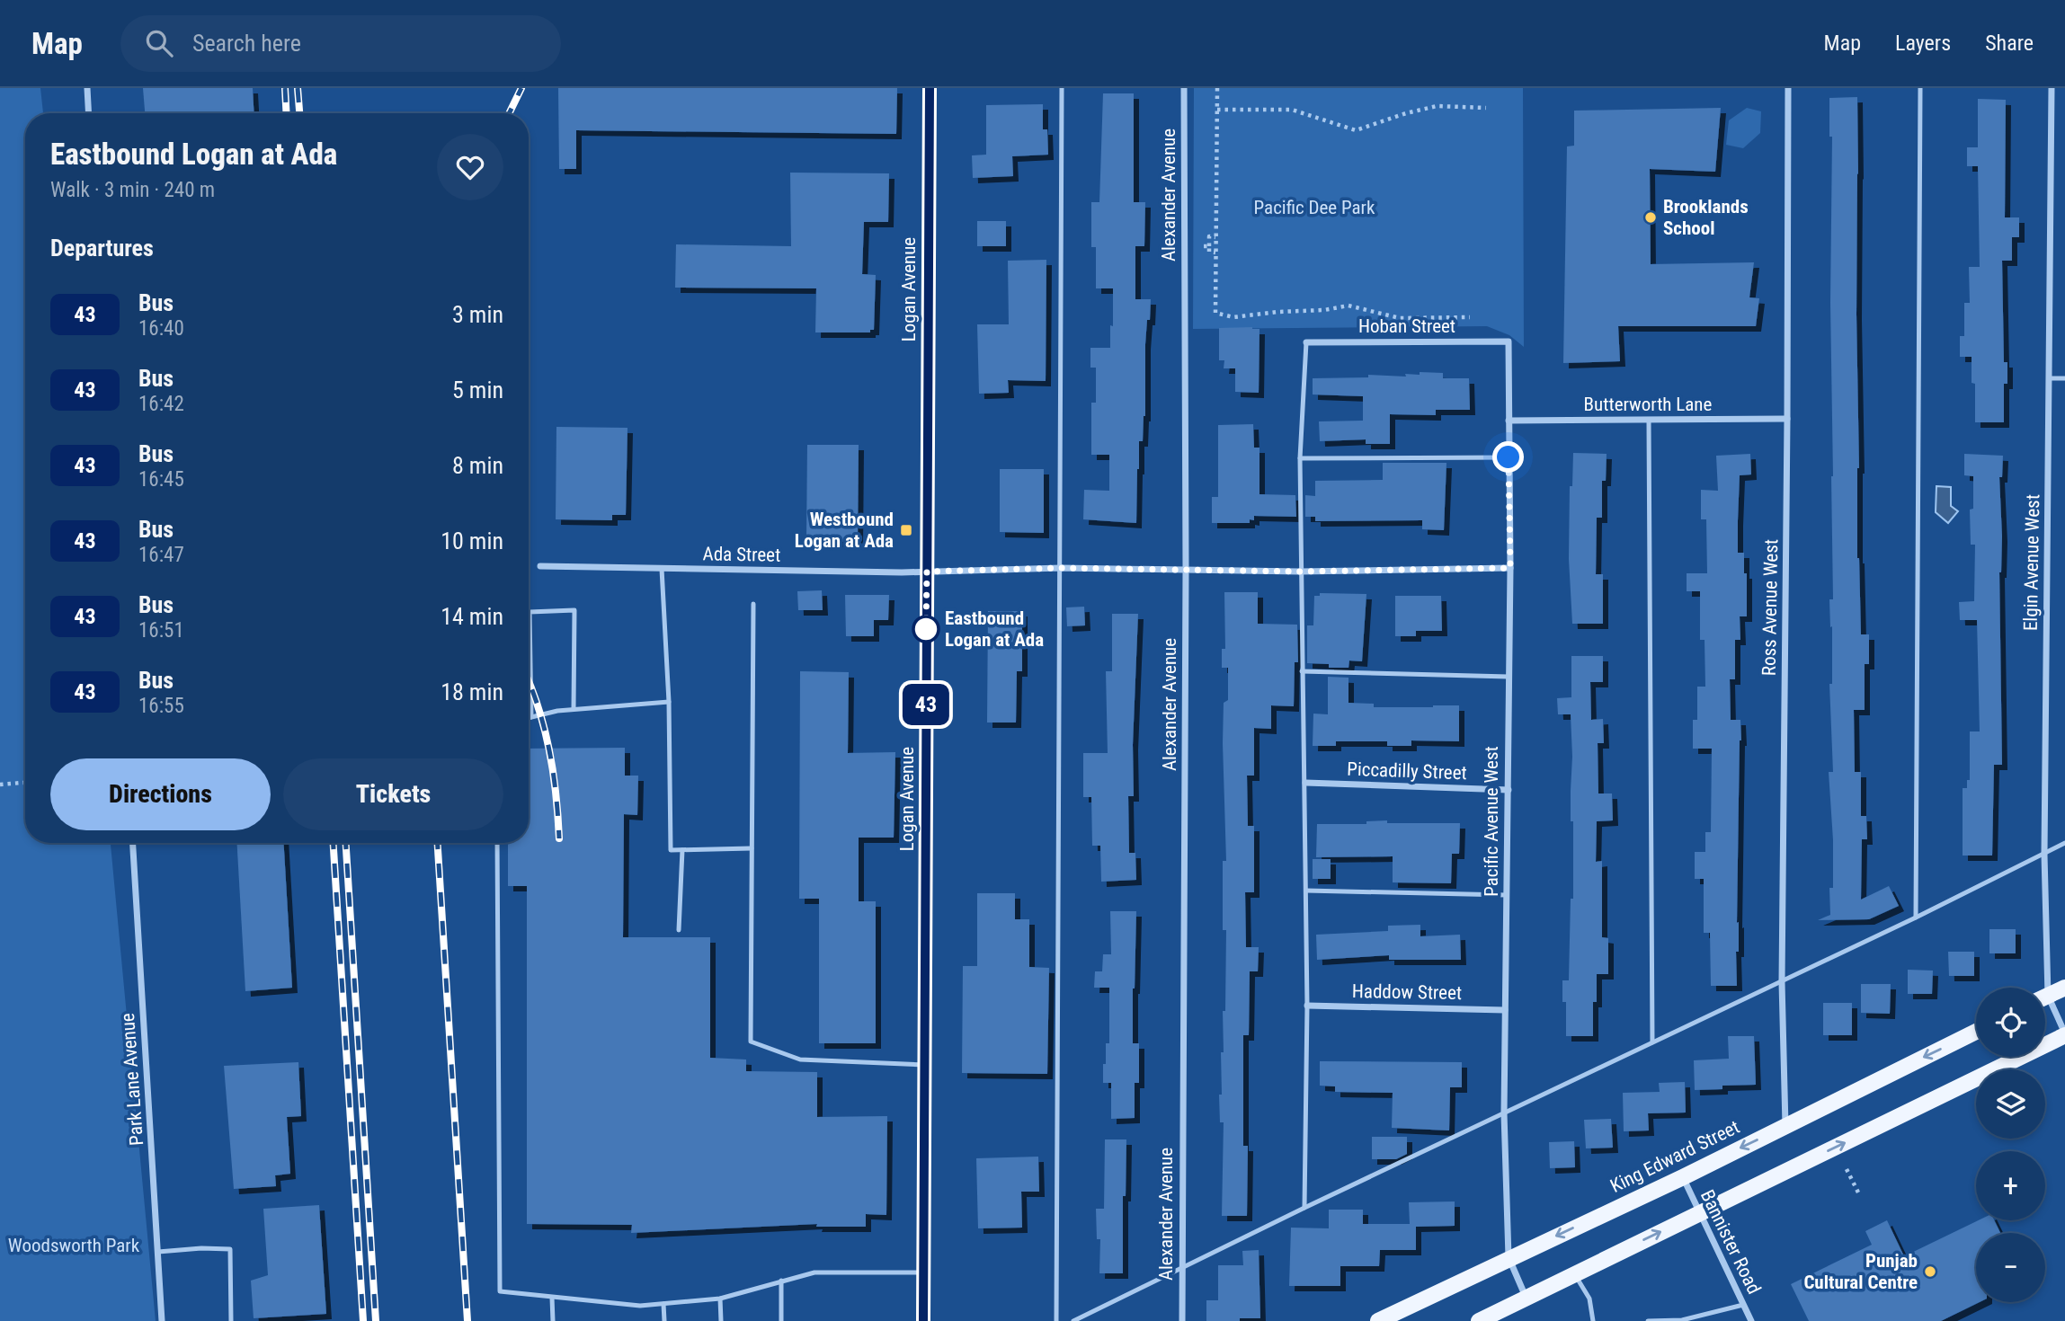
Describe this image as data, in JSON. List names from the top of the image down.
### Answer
{
  "streets": {
    "main road": ["Logan Avenue", "King Edward Street"],
    "street": [
      "Alexander Avenue",
      "Hoban Street",
      "Butterworth Lane",
      "Ada Street",
      "Elgin Avenue West",
      "Ross Avenue West",
      "Piccadilly Street",
      "Pacific Avenue West",
      "Haddow Street",
      "Park Lane Avenue",
      "Bannister Road"
    ]
  },
  "crossings": [
    ["Alexander Avenue", "Ada Street"],
    ["Logan Avenue", "Ada Street"],
    ["Hoban Street", "Pacific Avenue West"],
    ["Butterworth Lane", "Ross Avenue West"],
    ["Butterworth Lane", "Pacific Avenue West"],
    ["Ada Street", "Pacific Avenue West"],
    ["Ross Avenue West", "King Edward Street"],
    ["Piccadilly Street", "Pacific Avenue West"],
    ["Pacific Avenue West", "Haddow Street"],
    ["Pacific Avenue West", "King Edward Street"],
    ["King Edward Street", "Bannister Road"]
  ],
  "parks": ["Pacific Dee Park", "Woodsworth Park"],
  "places": {
    "other": ["Brooklands School", "Eastbound Logan at Ada", "Punjab Cultural Centre"],
    "transit": ["Westbound Logan at Ada"]
  },
  "lines": ["bus line 43"],
  "page": {
    "header": "Map",
    "search": "Search here",
    "nav": ["Map", "Layers", "Share"],
    "on_map": "43",
    "heading": [
      ["Eastbound Logan at Ada", "Walk · 3 min · 240 m"],
      "Departures"
    ],
    "list": [
      {
        "mark": "43",
        "name": "Bus",
        "note": "16:40",
        "value": "3 min"
      },
      {
        "mark": "43",
        "name": "Bus",
        "note": "16:42",
        "value": "5 min"
      },
      {
        "mark": "43",
        "name": "Bus",
        "note": "16:45",
        "value": "8 min"
      },
      {
        "mark": "43",
        "name": "Bus",
        "note": "16:47",
        "value": "10 min"
      },
      {
        "mark": "43",
        "name": "Bus",
        "note": "16:51",
        "value": "14 min"
      },
      {
        "mark": "43",
        "name": "Bus",
        "note": "16:55",
        "value": "18 min"
      }
    ],
    "buttons": ["Directions", "Tickets"],
    "map_buttons": ["+", "−"]
  }
}
